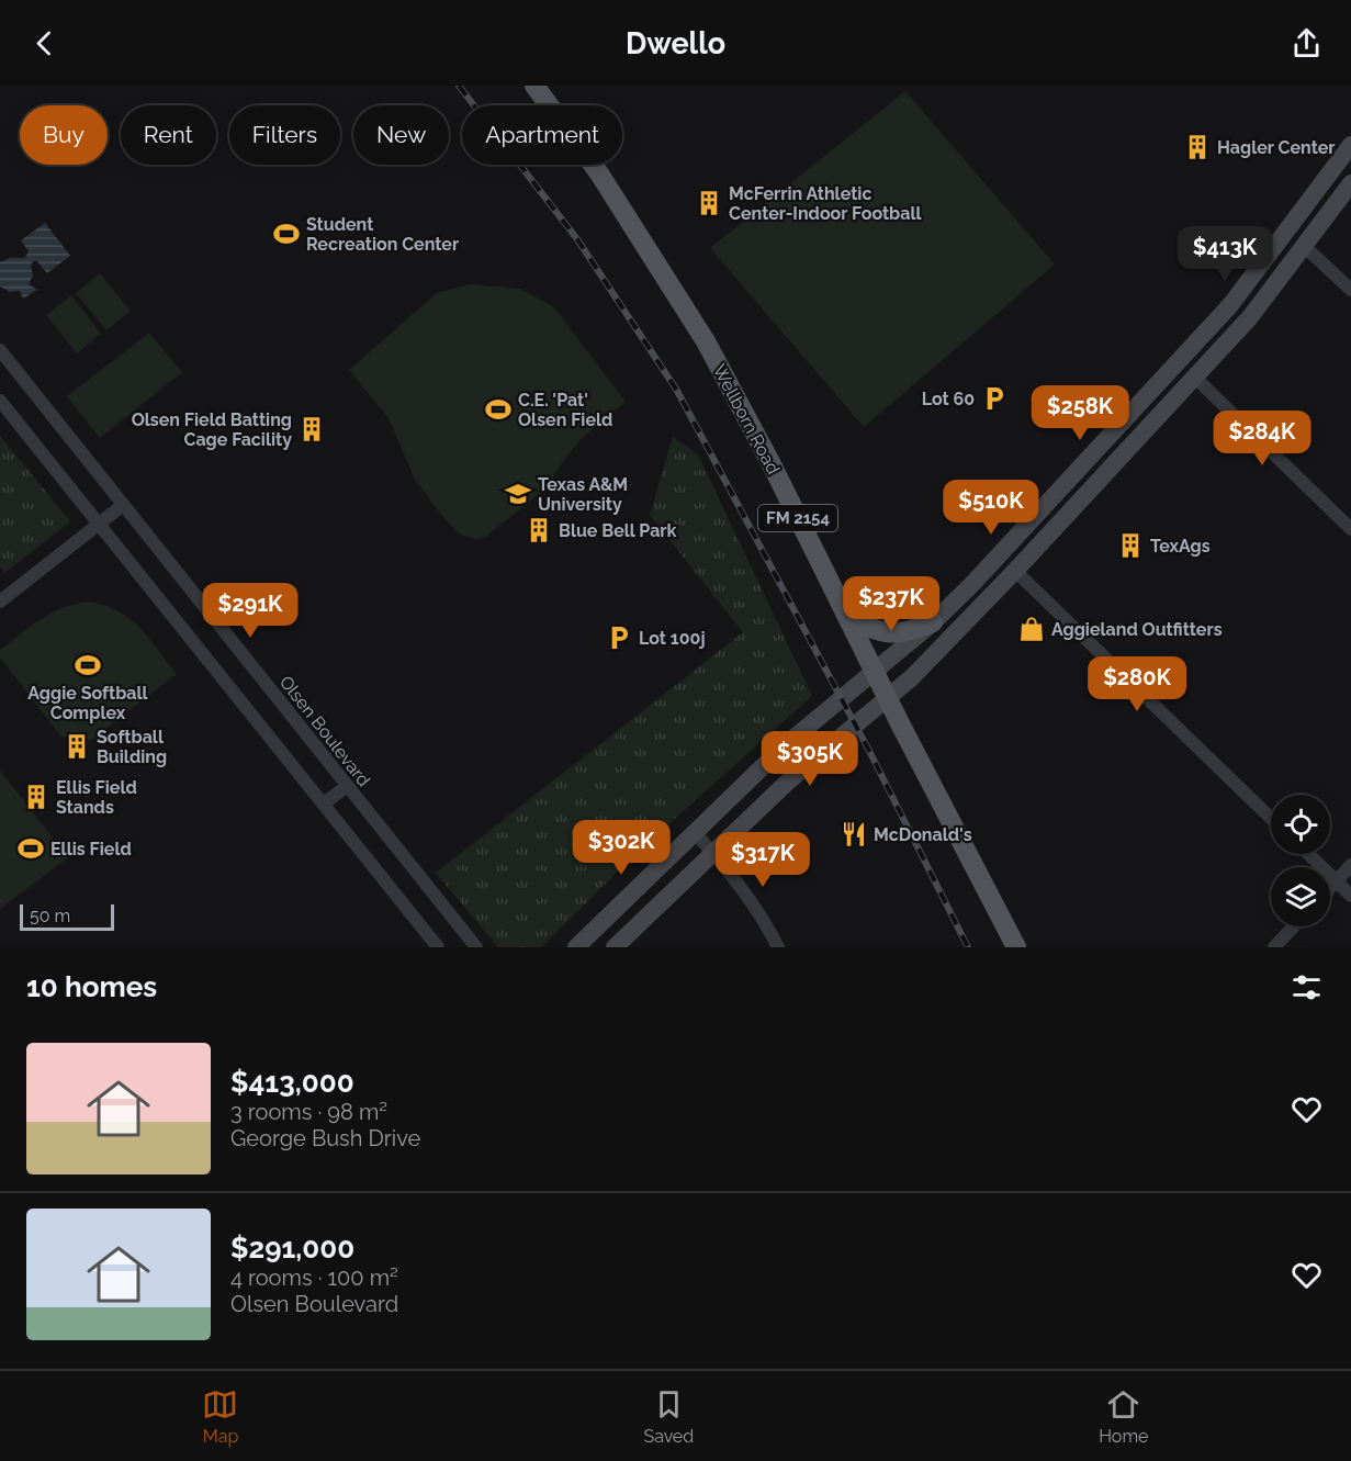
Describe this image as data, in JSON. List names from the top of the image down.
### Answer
{
  "streets": {
    "main road": ["Wellborn Road", "FM 2154"],
    "street": ["Olsen Boulevard"]
  },
  "places": {
    "building": [
      "Hagler Center",
      "McFerrin Athletic Center-Indoor Football",
      "Olsen Field Batting Cage Facility",
      "Blue Bell Park",
      "TexAgs",
      "Softball Building",
      "Ellis Field Stands"
    ],
    "sports": [
      "Student Recreation Center",
      "C.E. 'Pat' Olsen Field",
      "Aggie Softball Complex",
      "Ellis Field"
    ],
    "parking": ["Lot 60", "Lot 100j"],
    "school or university": ["Texas A&M University"],
    "shop": ["Aggieland Outfitters"],
    "restaurant": ["McDonald's"]
  },
  "scale_bar": "50 m",
  "page": {
    "header": "Dwello",
    "chip": [
      "Buy",
      "Rent",
      "Filters",
      "New",
      "Apartment"
    ],
    "price": [
      "$413K",
      "$258K",
      "$284K",
      "$510K",
      "$237K",
      "$291K",
      "$280K",
      "$305K",
      "$302K",
      "$317K"
    ],
    "scale": "50 m",
    "heading": "10 homes",
    "list": [
      {
        "name": "$413,000",
        "note": "3 rooms · 98 m² · George Bush Drive"
      },
      {
        "name": "$291,000",
        "note": "4 rooms · 100 m² · Olsen Boulevard"
      }
    ],
    "tabs": ["Map", "Saved", "Home"]
  }
}
